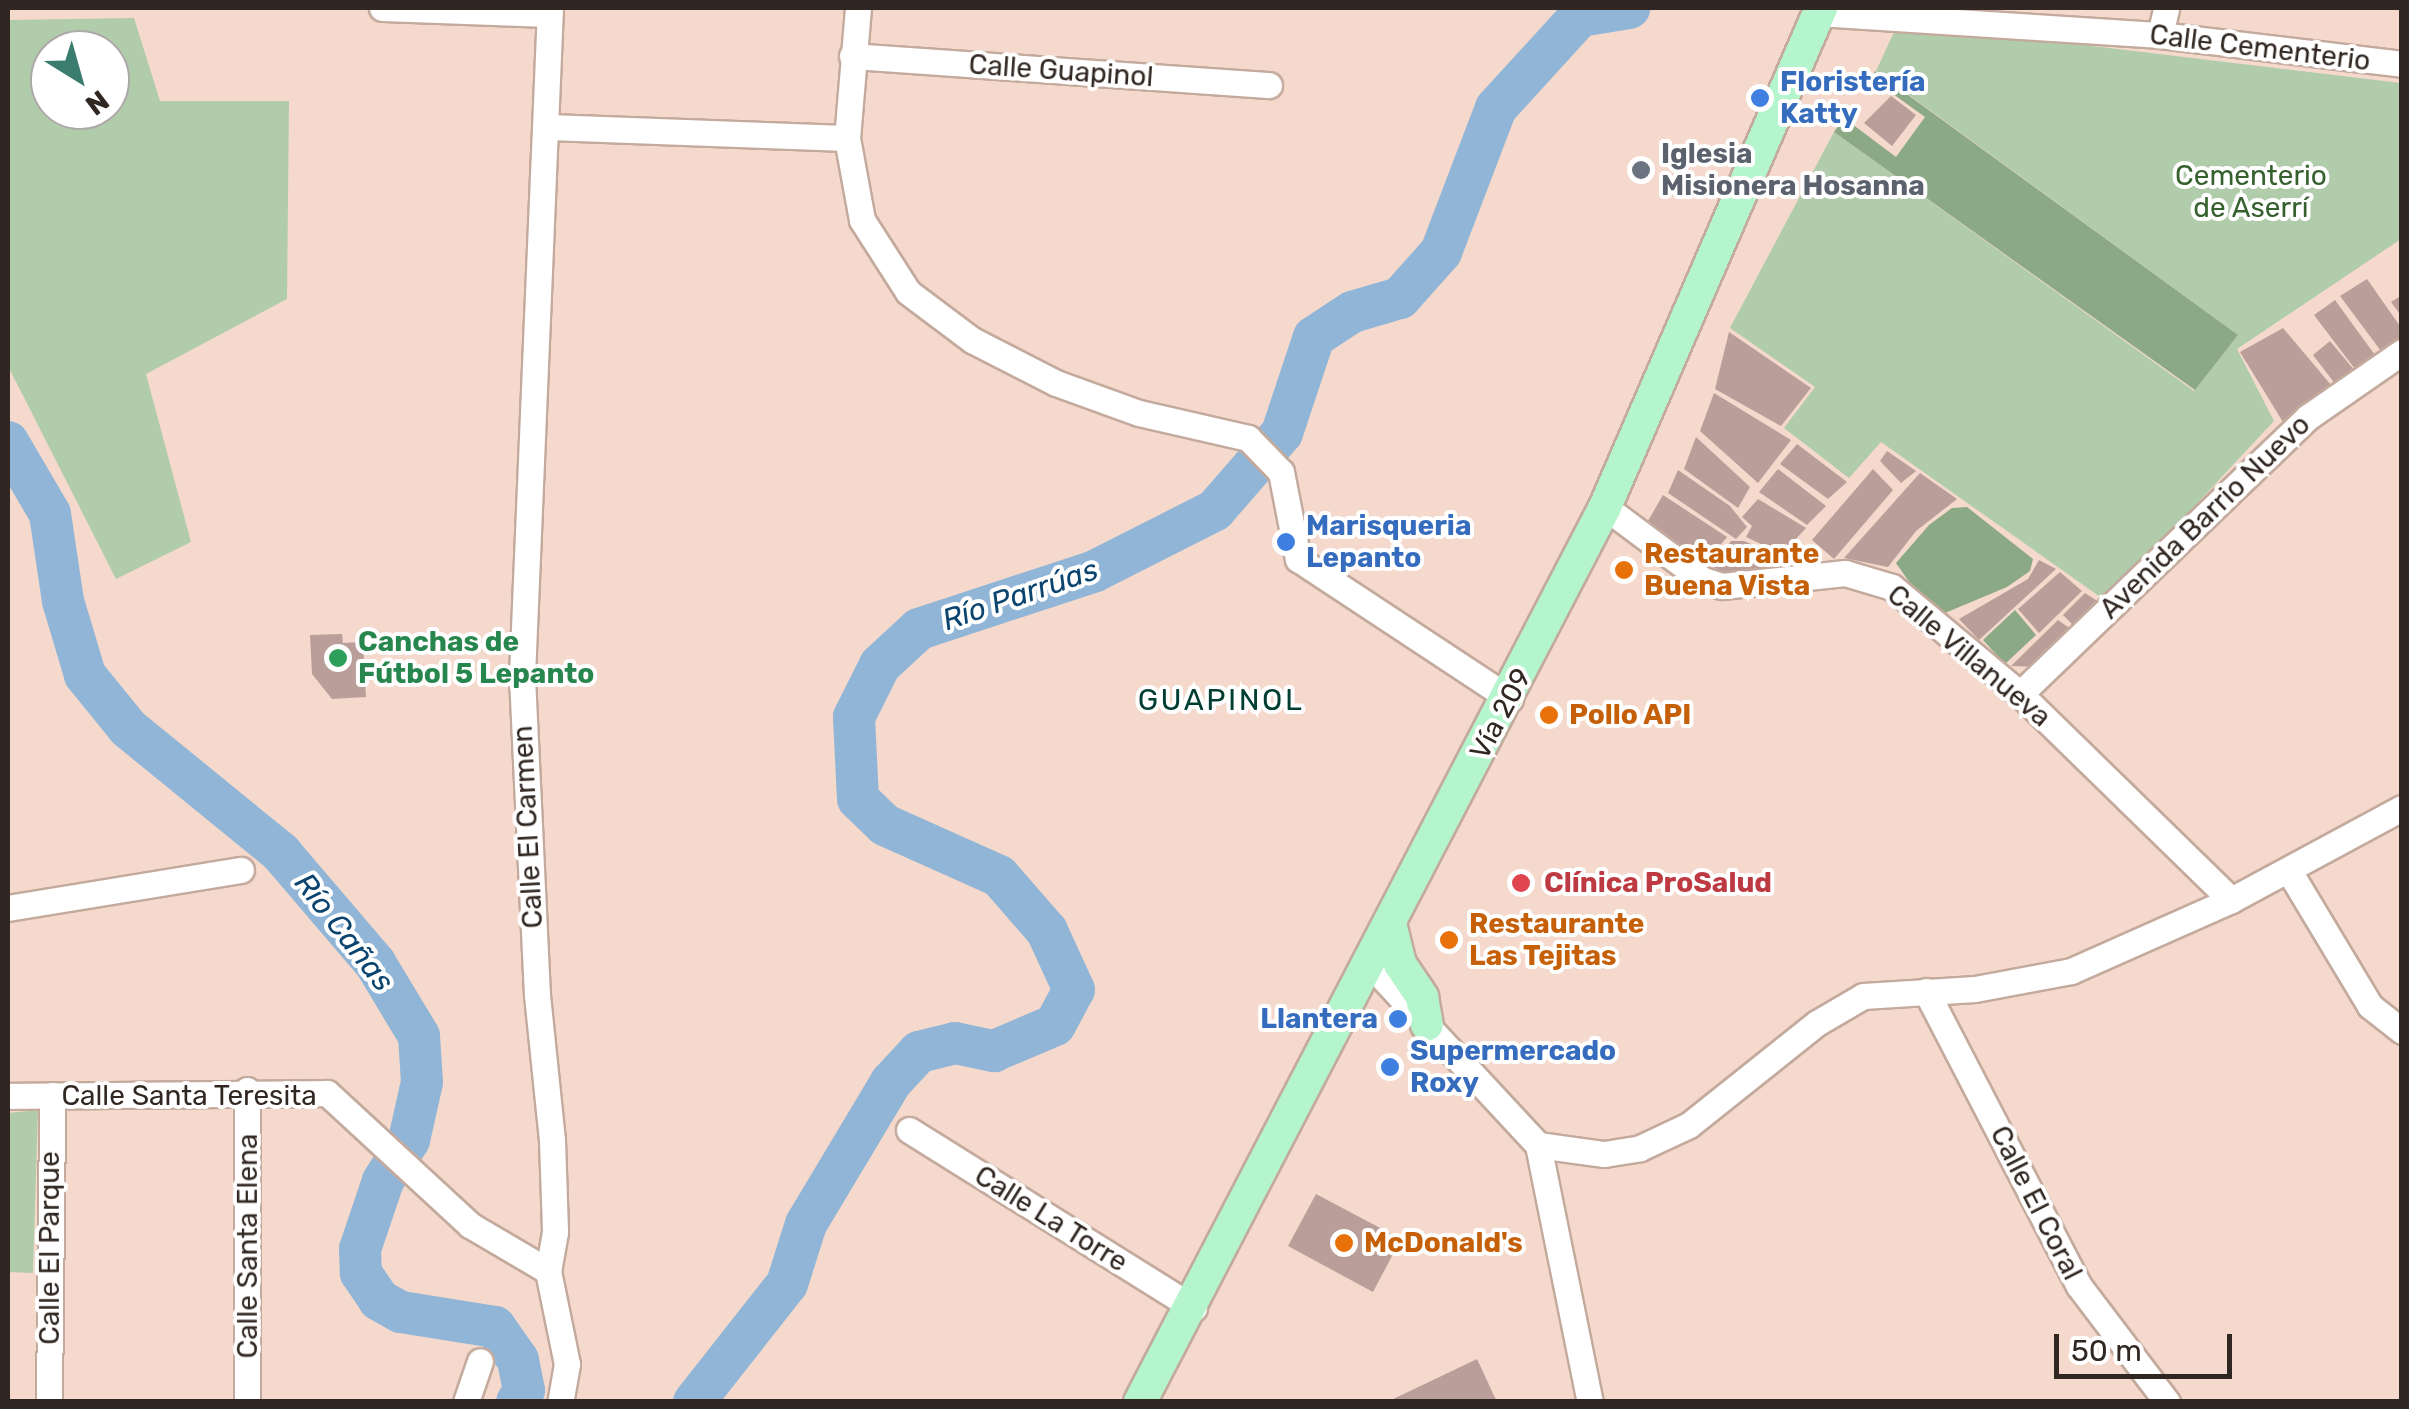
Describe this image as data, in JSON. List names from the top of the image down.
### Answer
{
  "streets": {
    "main road": ["Vía 209"],
    "street": [
      "Calle Cementerio",
      "Calle Guapinol",
      "Avenida Barrio Nuevo",
      "Calle Villanueva",
      "Calle El Carmen",
      "Calle Santa Teresita",
      "Calle El Coral",
      "Calle La Torre",
      "Calle Santa Elena",
      "Calle El Parque"
    ]
  },
  "crossings": [
    ["Calle Cementerio", "Vía 209"],
    ["Avenida Barrio Nuevo", "Calle Villanueva"],
    ["Calle Villanueva", "Vía 209"],
    ["Vía 209", "Calle La Torre"],
    ["Calle El Carmen", "Calle Santa Teresita"],
    ["Calle Santa Teresita", "Calle Santa Elena"],
    ["Calle Santa Teresita", "Calle El Parque"]
  ],
  "districts": ["GUAPINOL"],
  "water": ["Río Parrúas", "Río Cañas"],
  "parks": ["Cementerio de Aserrí"],
  "places": [
    "Floristería Katty",
    "Iglesia Misionera Hosanna",
    "Marisqueria Lepanto",
    "Restaurante Buena Vista",
    "Canchas de Fútbol 5 Lepanto",
    "Pollo API",
    "Clínica ProSalud",
    "Restaurante Las Tejitas",
    "Llantera",
    "Supermercado Roxy",
    "McDonald's"
  ],
  "scale_bar": "50 m",
  "north": "bottom right"
}
